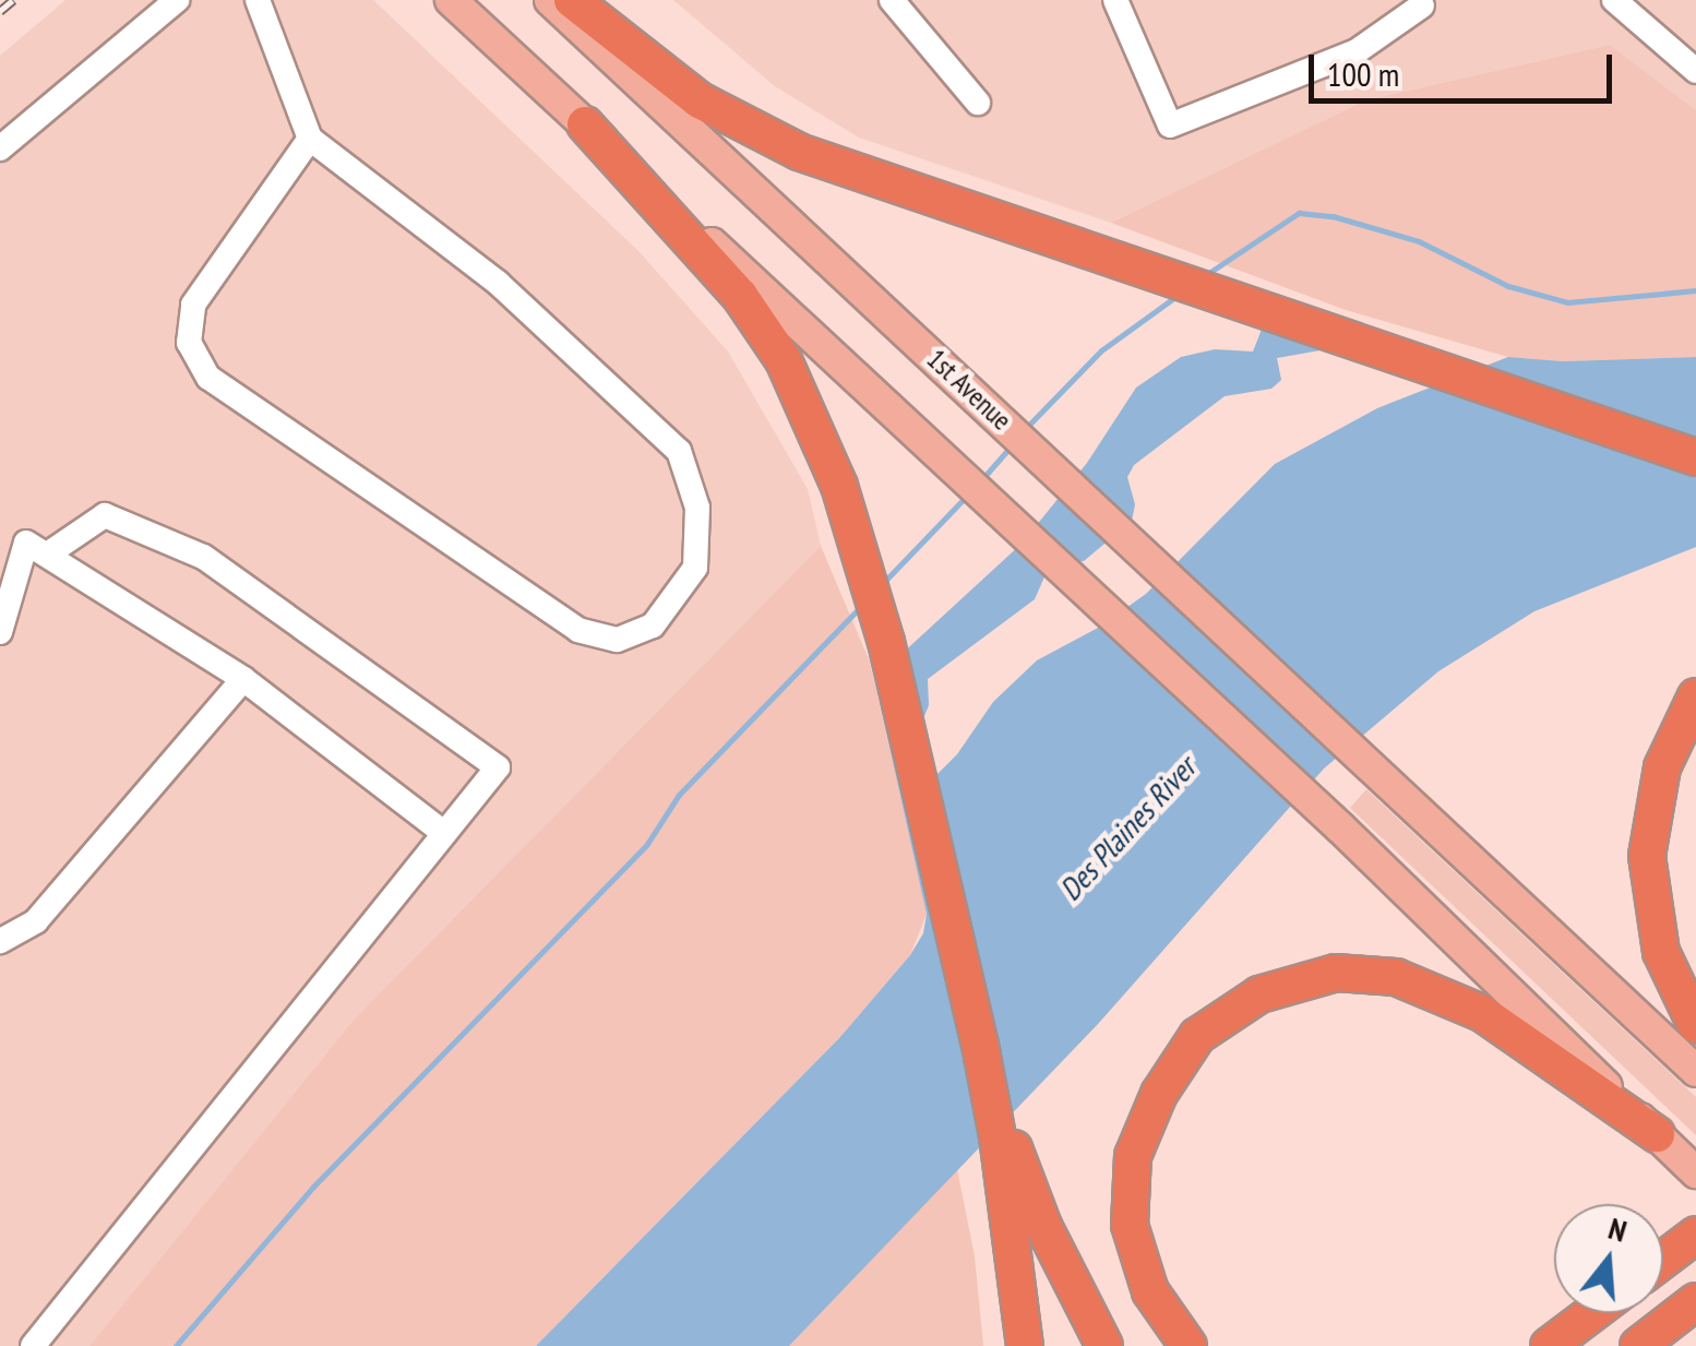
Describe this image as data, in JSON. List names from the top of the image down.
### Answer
{
  "streets": {
    "main road": ["1st Avenue"]
  },
  "water": ["Des Plaines River"],
  "scale_bar": "100 m",
  "north": "top"
}
